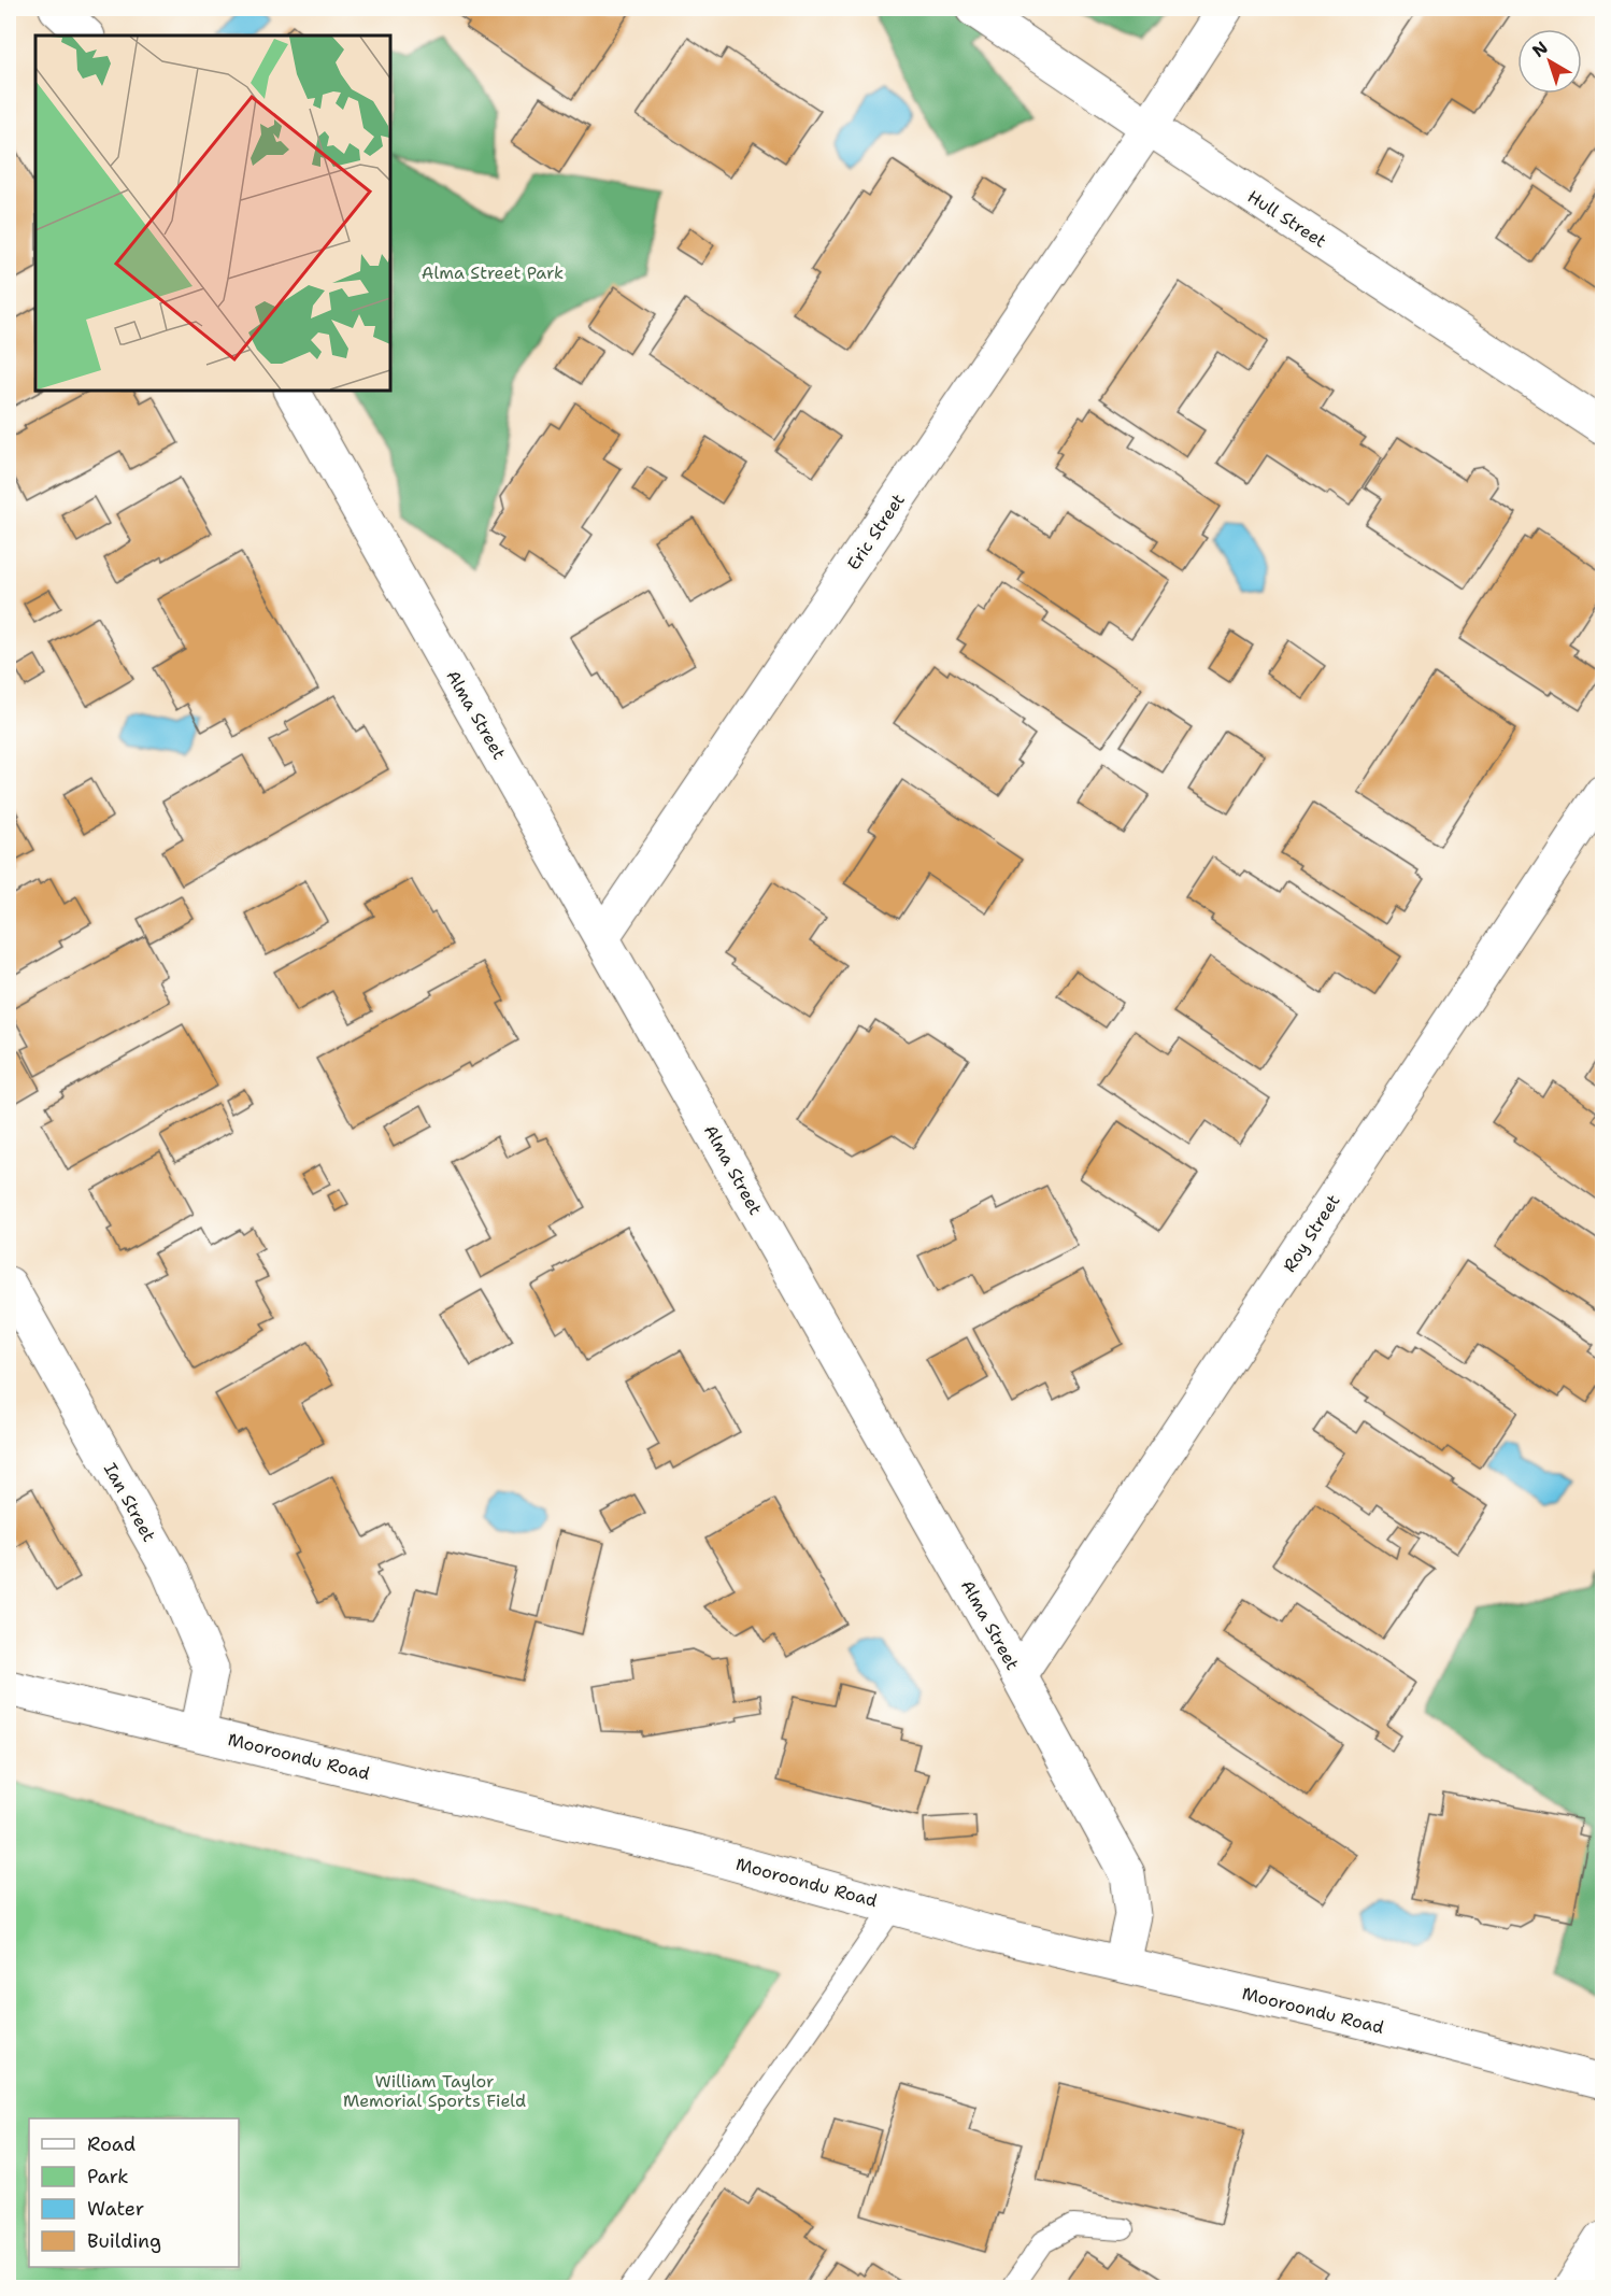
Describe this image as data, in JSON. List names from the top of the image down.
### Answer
{
  "streets": {
    "street": [
      "Hull Street",
      "Eric Street",
      "Alma Street",
      "Roy Street",
      "Ian Street",
      "Mooroondu Road"
    ]
  },
  "crossings": [
    ["Hull Street", "Eric Street"],
    ["Eric Street", "Alma Street"],
    ["Alma Street", "Roy Street"],
    ["Alma Street", "Mooroondu Road"],
    ["Ian Street", "Mooroondu Road"]
  ],
  "parks": ["Alma Street Park", "William Taylor Memorial Sports Field"],
  "legend": [
    "Road",
    "Park",
    "Water",
    "Building"
  ],
  "north": "top left"
}
